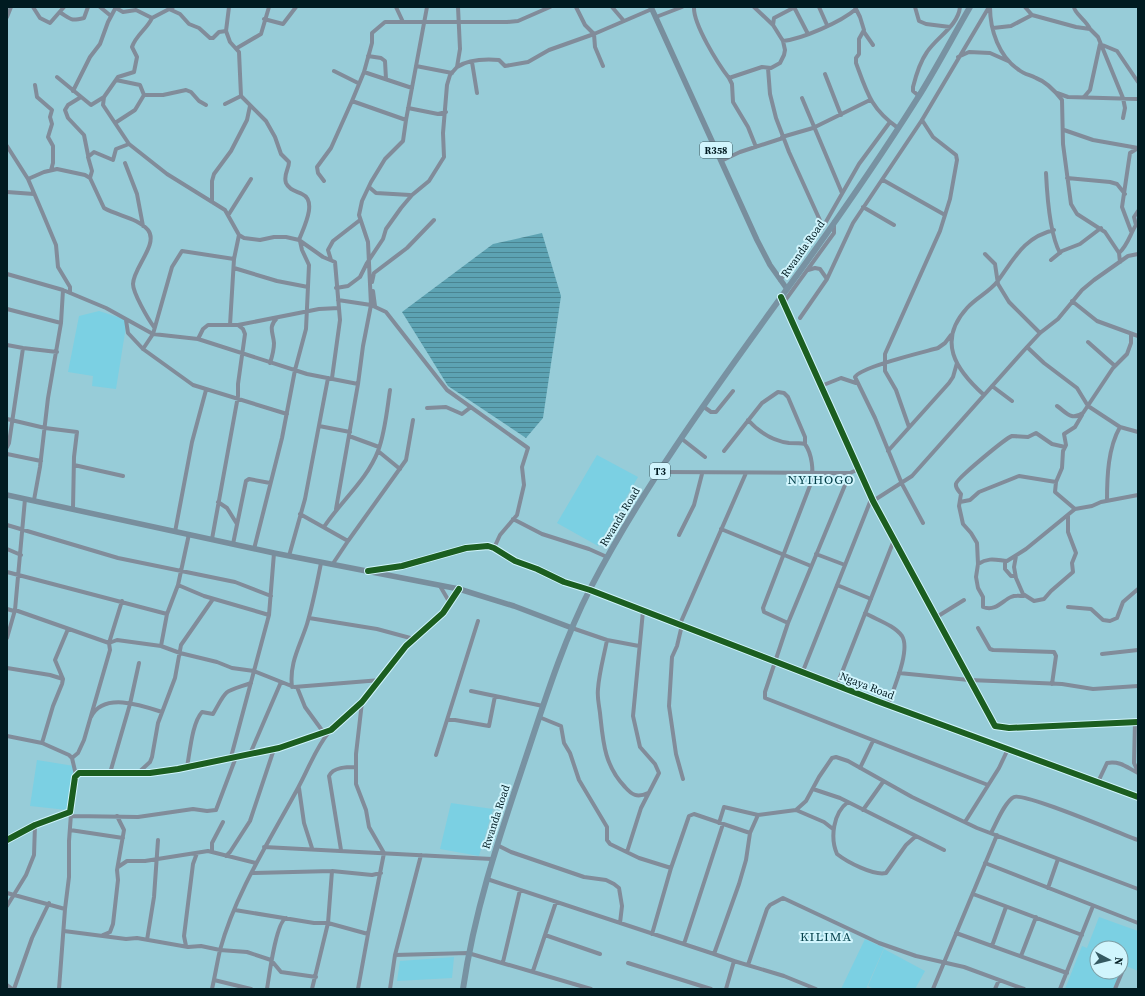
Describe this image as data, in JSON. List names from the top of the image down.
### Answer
{
  "streets": {
    "highway": ["Rwanda Road", "T3"],
    "main road": ["R358"],
    "street": ["Ngaya Road"]
  },
  "crossings": [
    ["R358", "Rwanda Road"],
    ["Rwanda Road", "Ngaya Road"]
  ],
  "districts": ["NYIHOGO", "KILIMA"],
  "north": "right"
}
